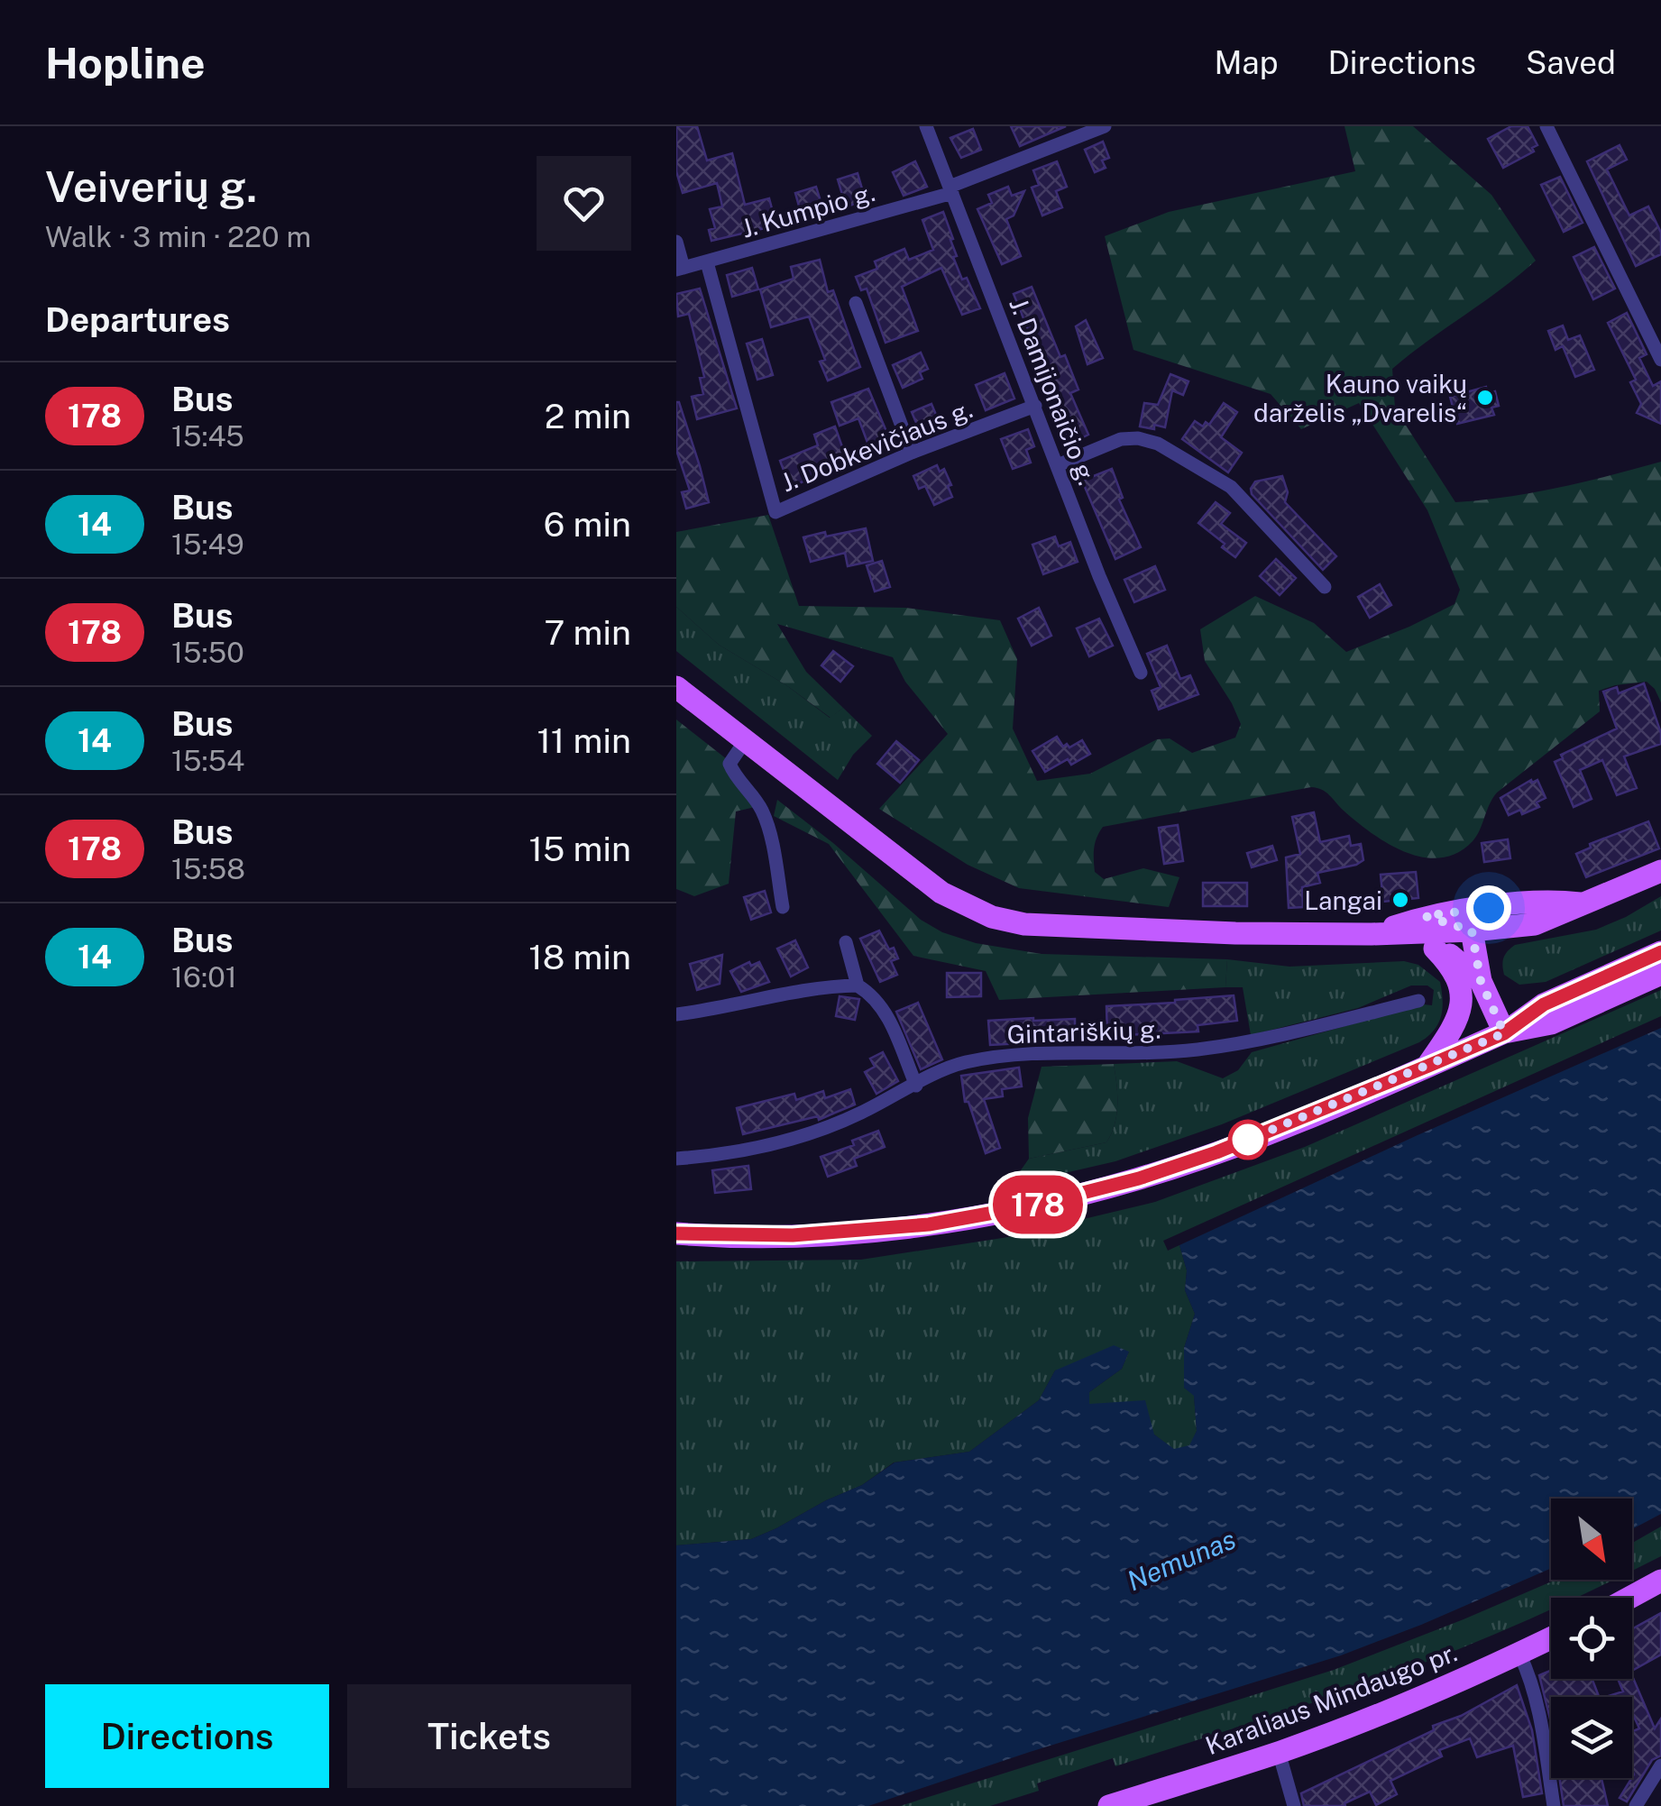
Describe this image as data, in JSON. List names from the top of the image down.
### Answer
{
  "streets": {
    "main road": ["Karaliaus Mindaugo pr."],
    "street": [
      "J. Kumpio g.",
      "J. Damijonaičio g.",
      "J. Dobkevičiaus g.",
      "Gintariškių g."
    ]
  },
  "crossings": [
    ["J. Kumpio g.", "J. Damijonaičio g."],
    ["J. Kumpio g.", "J. Dobkevičiaus g."],
    ["J. Damijonaičio g.", "J. Dobkevičiaus g."]
  ],
  "water": ["Nemunas"],
  "places": ["Kauno vaikų darželis „Dvarelis“", "Langai"],
  "lines": ["bus line 178"],
  "north": "bottom right",
  "page": {
    "header": "Hopline",
    "nav": ["Map", "Directions", "Saved"],
    "heading": [
      ["Veiverių g.", "Walk · 3 min · 220 m"],
      "Departures"
    ],
    "on_map": "178",
    "list": [
      {
        "mark": "178",
        "name": "Bus",
        "note": "15:45",
        "value": "2 min"
      },
      {
        "mark": "14",
        "name": "Bus",
        "note": "15:49",
        "value": "6 min"
      },
      {
        "mark": "178",
        "name": "Bus",
        "note": "15:50",
        "value": "7 min"
      },
      {
        "mark": "14",
        "name": "Bus",
        "note": "15:54",
        "value": "11 min"
      },
      {
        "mark": "178",
        "name": "Bus",
        "note": "15:58",
        "value": "15 min"
      },
      {
        "mark": "14",
        "name": "Bus",
        "note": "16:01",
        "value": "18 min"
      }
    ],
    "buttons": ["Directions", "Tickets"]
  }
}
